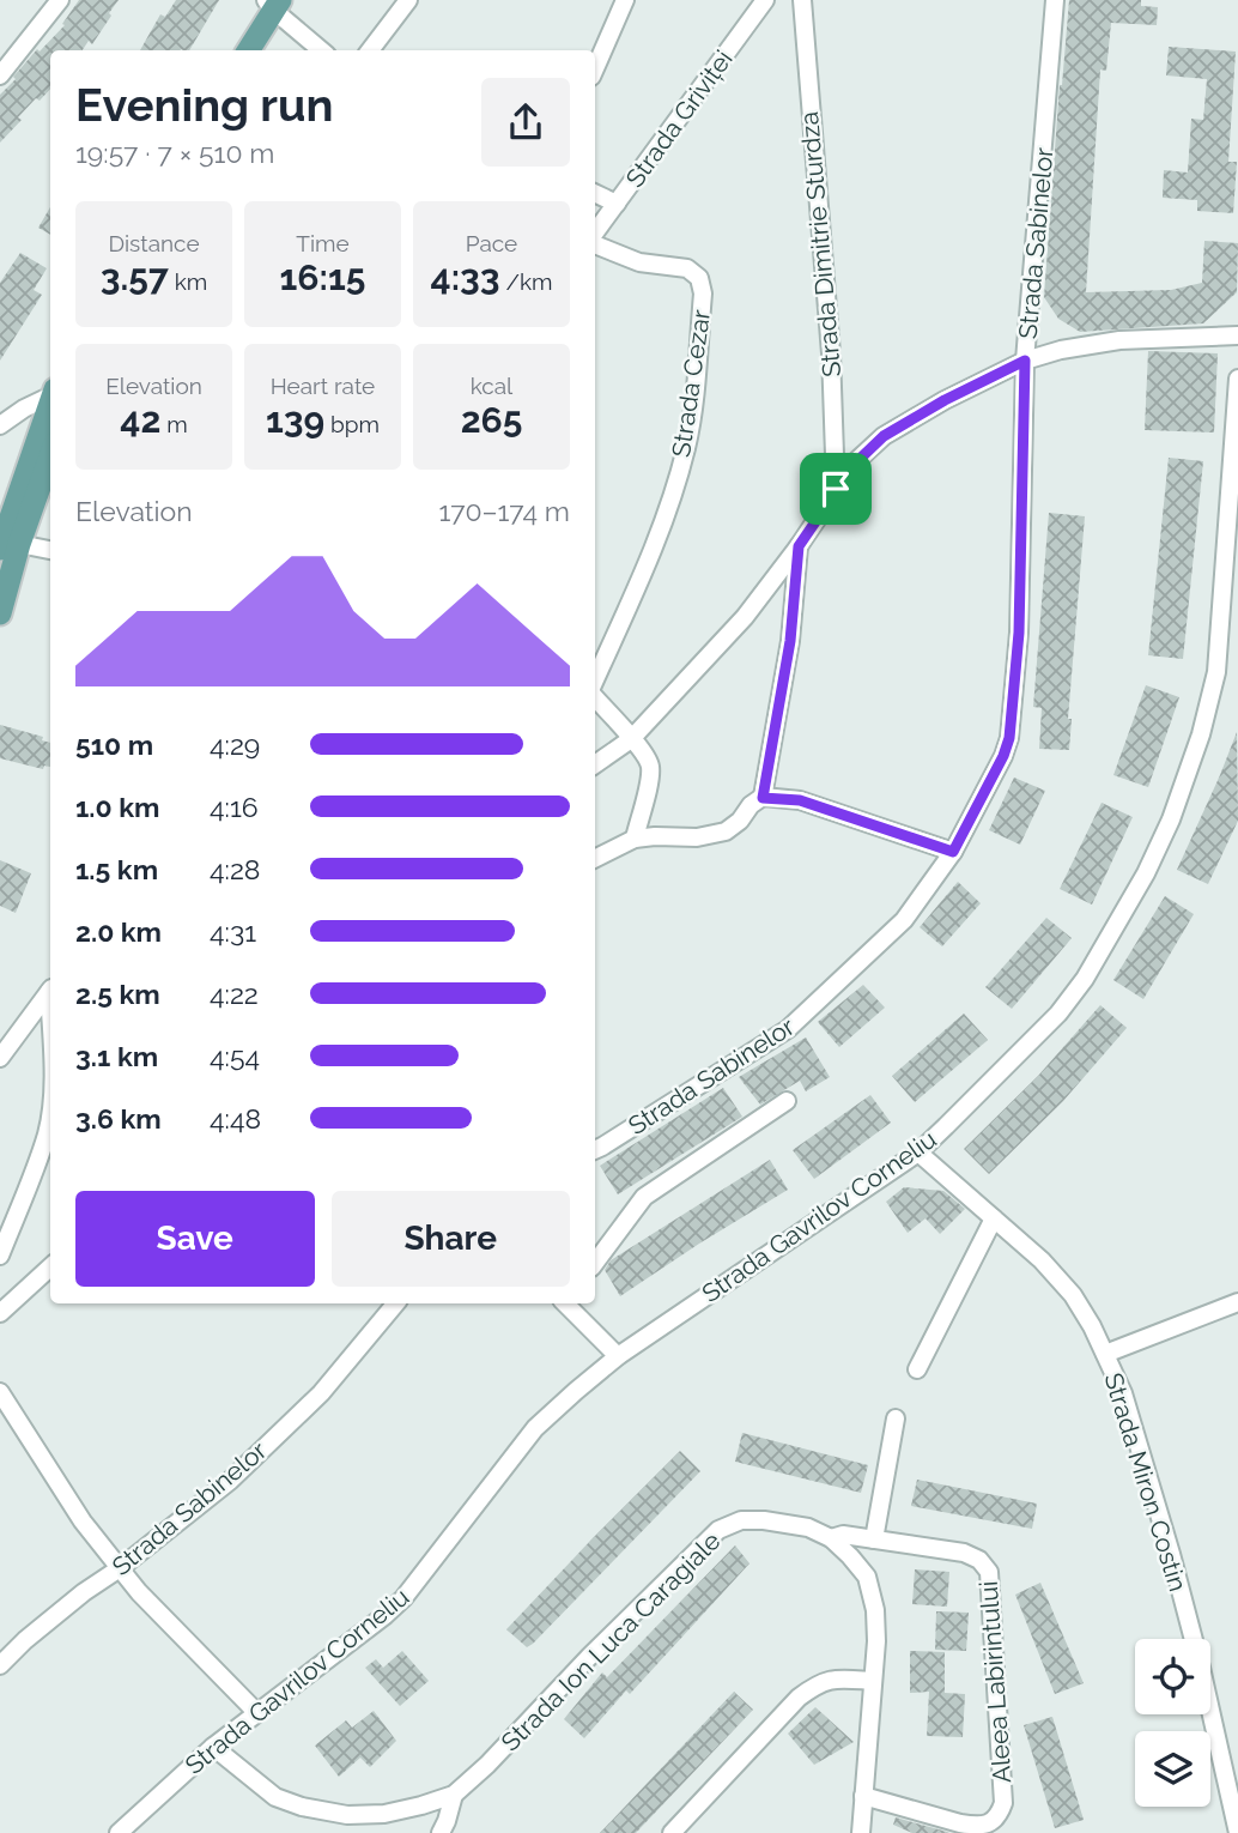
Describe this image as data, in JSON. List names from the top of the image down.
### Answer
{
  "streets": {
    "street": [
      "Strada Griviței",
      "Strada Sabinelor",
      "Strada Dimitrie Sturdza",
      "Strada Cezar",
      "Strada Gavrilov Corneliu",
      "Strada Miron Costin",
      "Strada Ion Luca Caragiale",
      "Aleea Labirintului"
    ]
  },
  "crossings": [
    ["Strada Gavrilov Corneliu", "Strada Miron Costin"],
    ["Strada Gavrilov Corneliu", "Strada Ion Luca Caragiale"],
    ["Strada Ion Luca Caragiale", "Aleea Labirintului"]
  ],
  "page": {
    "heading": ["Evening run", "19:57 · 7 × 510 m"],
    "stats": [
      ["Distance", "3.57 km"],
      ["Time", "16:15"],
      ["Pace", "4:33 /km"],
      ["Elevation", "42 m"],
      ["Heart rate", "139 bpm"],
      ["kcal", "265"]
    ],
    "chart": ["Elevation", "170–174 m"],
    "list": [
      {
        "name": "510 m",
        "note": "4:29"
      },
      {
        "name": "1.0 km",
        "note": "4:16"
      },
      {
        "name": "1.5 km",
        "note": "4:28"
      },
      {
        "name": "2.0 km",
        "note": "4:31"
      },
      {
        "name": "2.5 km",
        "note": "4:22"
      },
      {
        "name": "3.1 km",
        "note": "4:54"
      },
      {
        "name": "3.6 km",
        "note": "4:48"
      }
    ],
    "buttons": ["Save", "Share"]
  }
}
